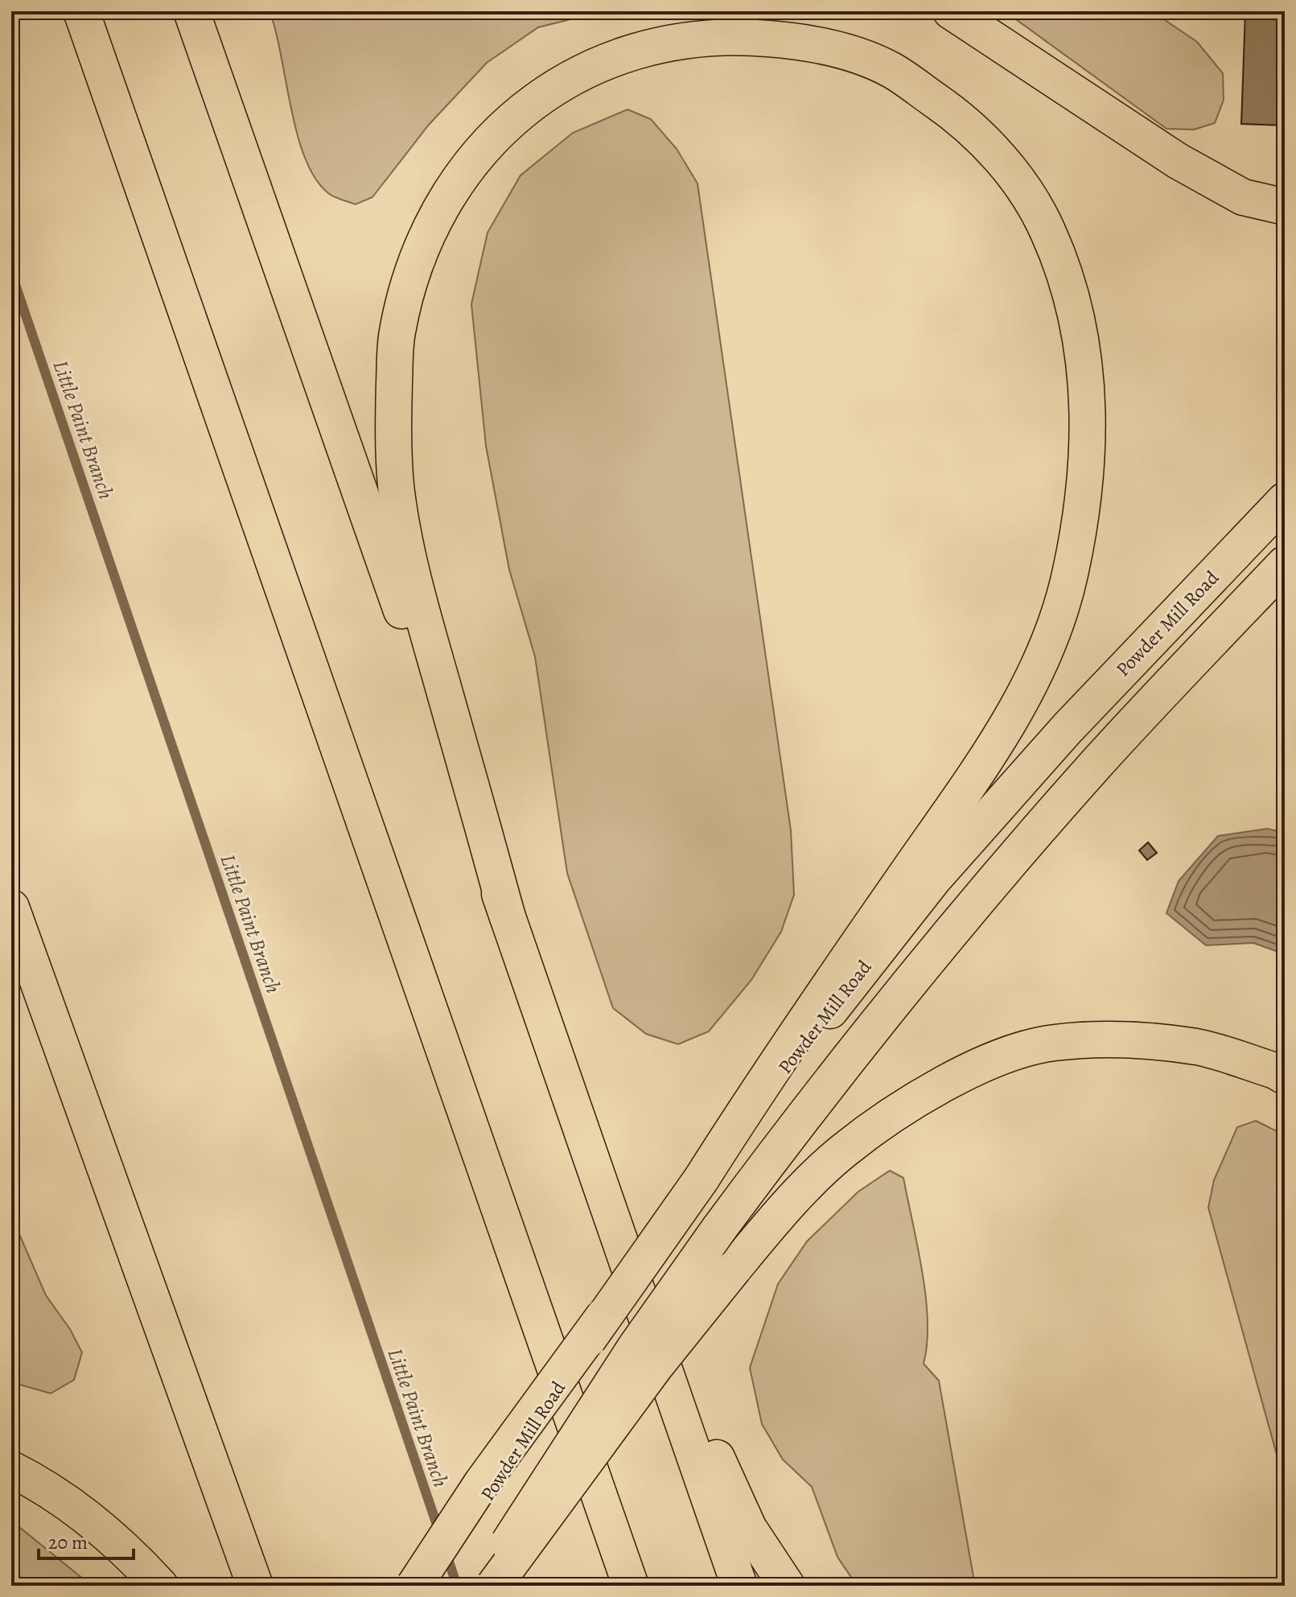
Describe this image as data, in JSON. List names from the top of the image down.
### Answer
{
  "streets": {
    "main road": ["Powder Mill Road"]
  },
  "water": ["Little Paint Branch"],
  "scale_bar": "20 m"
}
